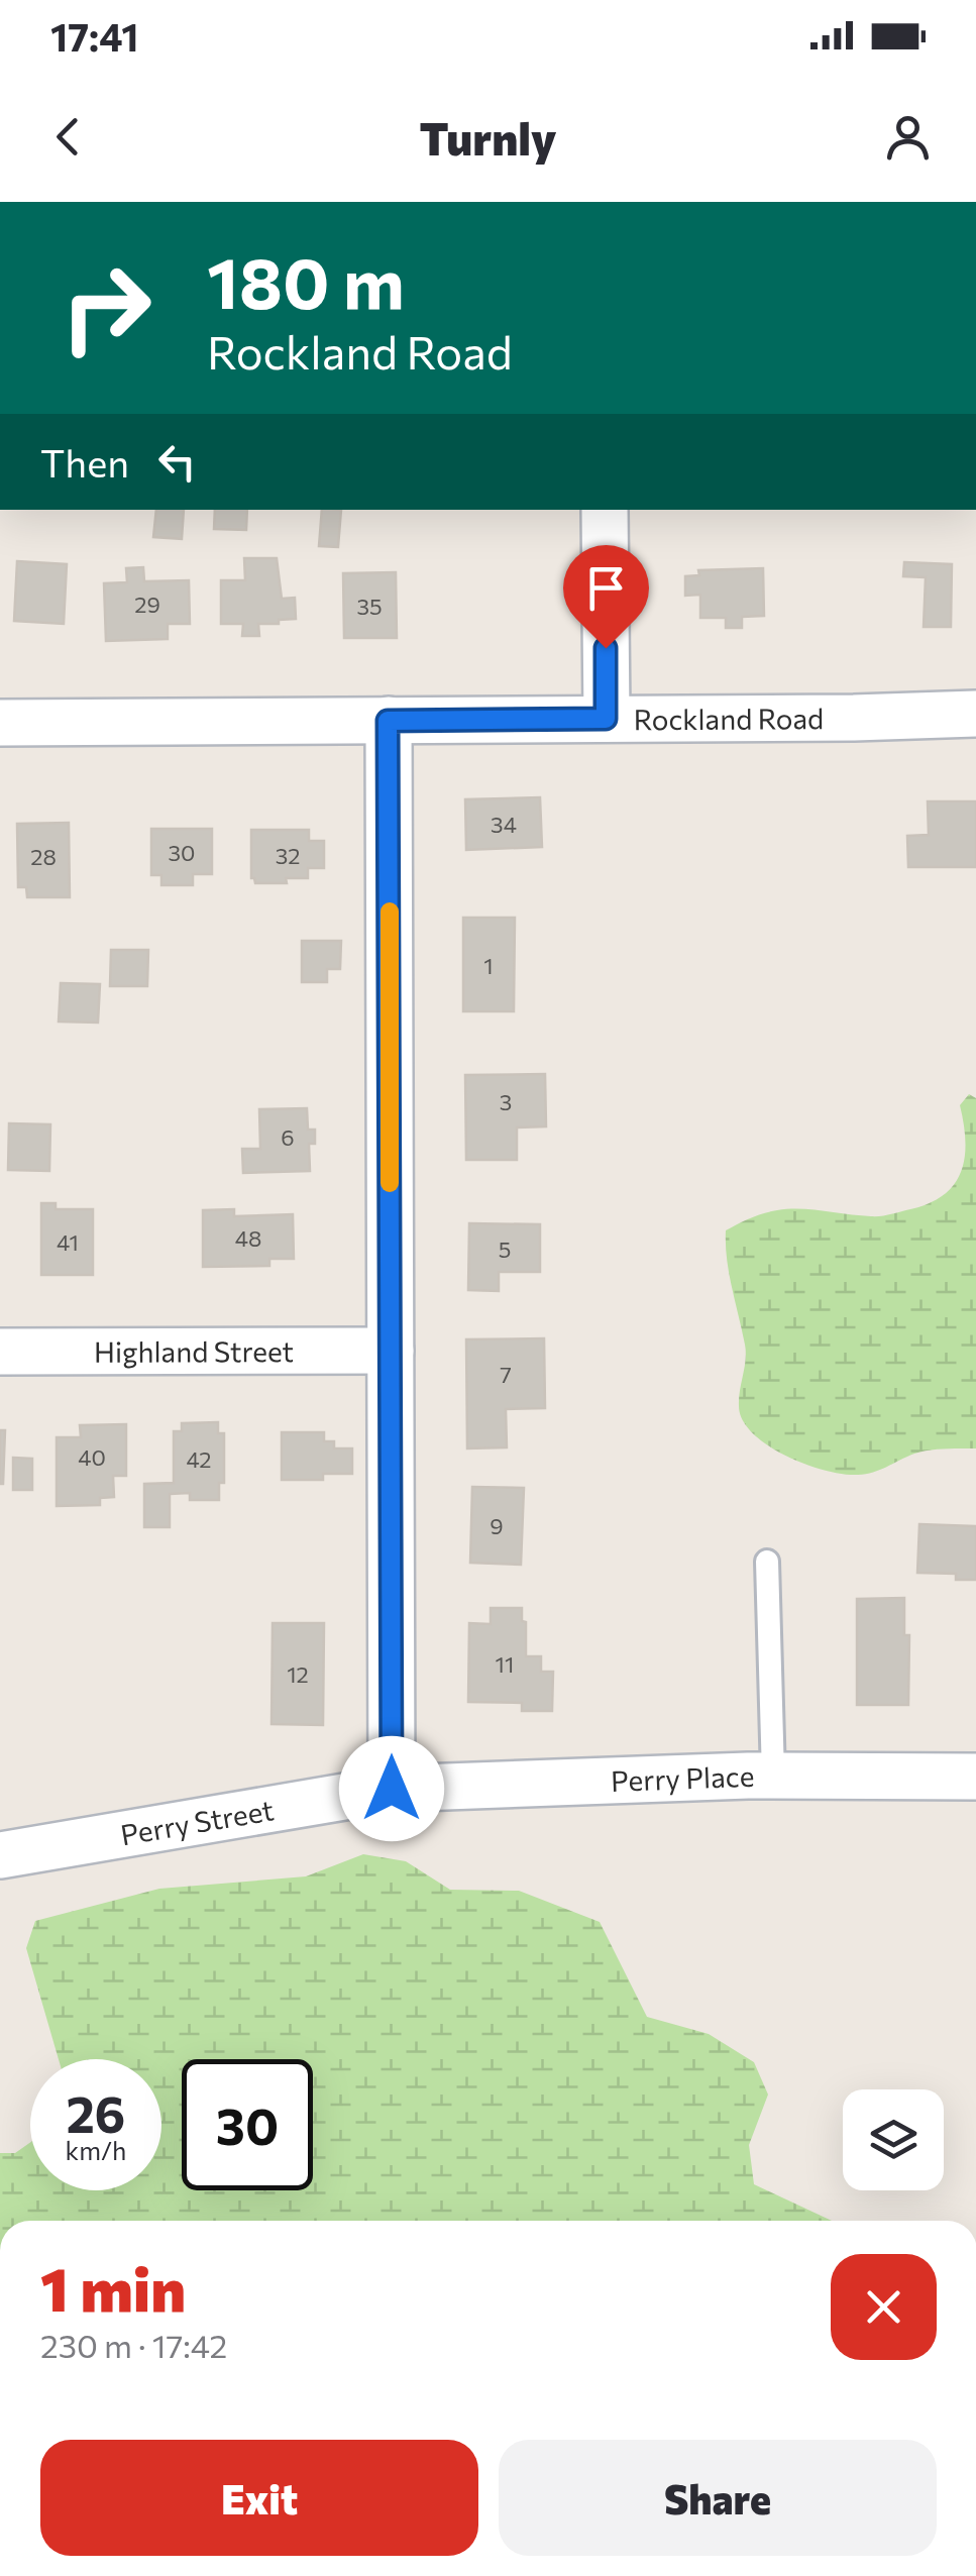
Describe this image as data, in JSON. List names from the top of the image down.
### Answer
{
  "streets": {
    "street": [
      "Rockland Road",
      "Highland Street",
      "Perry Place",
      "Perry Street"
    ]
  },
  "crossings": [
    ["Perry Place", "Perry Street"]
  ],
  "house_numbers": [
    "29",
    "35",
    "34",
    "30",
    "32",
    "28",
    "1",
    "3",
    "6",
    "48",
    "41",
    "5",
    "7",
    "40",
    "42",
    "9",
    "11",
    "12"
  ],
  "page": {
    "status": "17:41",
    "header": "Turnly",
    "turn": ["180 m", "Rockland Road"],
    "then": "Then",
    "speed": "26 km/h",
    "limit": "30",
    "heading": ["1 min", "230 m · 17:42"],
    "buttons": ["Exit", "Share"]
  }
}
